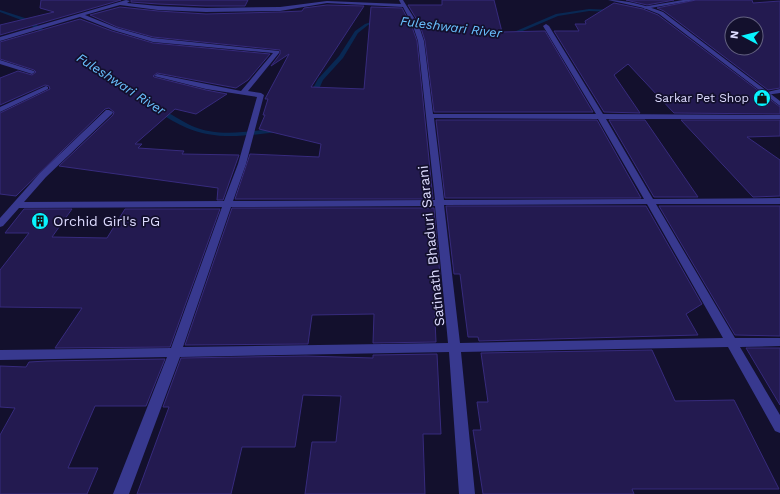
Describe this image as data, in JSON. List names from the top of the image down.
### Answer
{
  "streets": {
    "street": ["Satinath Bhaduri Sarani"]
  },
  "water": ["Fuleshwari River"],
  "places": {
    "shop": ["Sarkar Pet Shop"],
    "building": ["Orchid Girl's PG"]
  },
  "north": "left"
}
